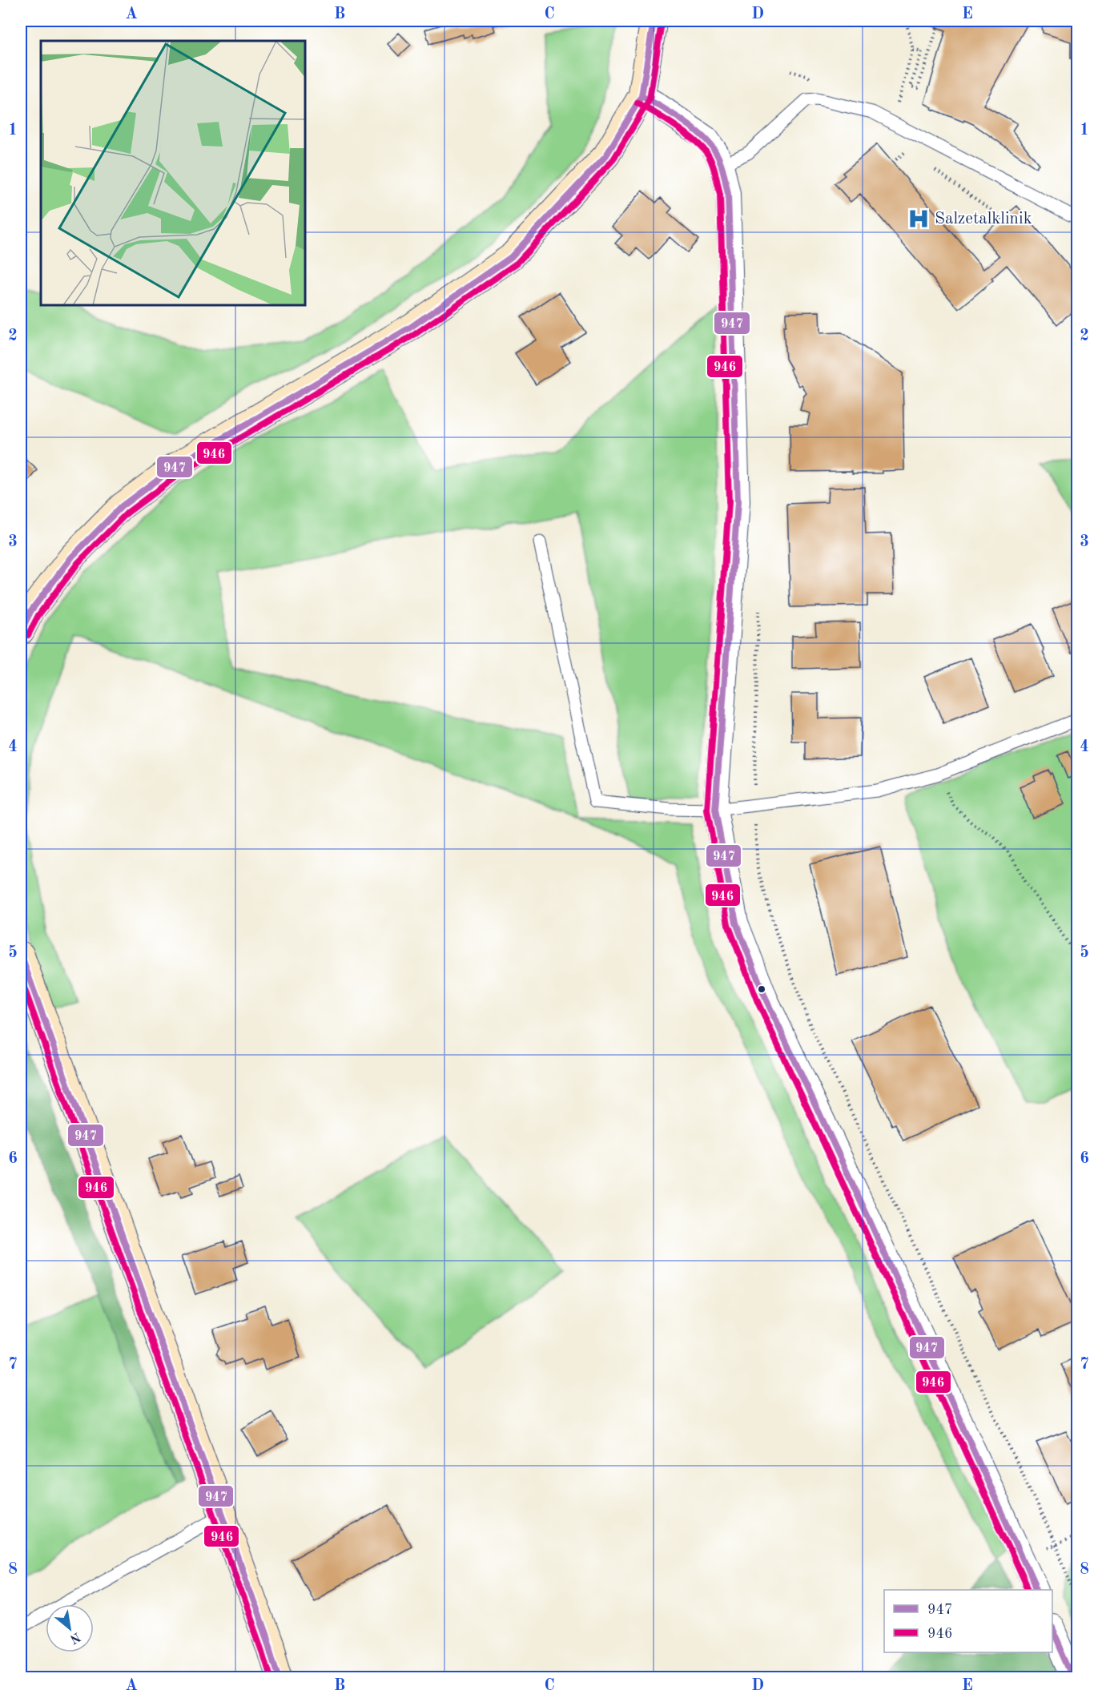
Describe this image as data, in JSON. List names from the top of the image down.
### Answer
{
  "places": {
    "hospital": ["Salzetalklinik"]
  },
  "lines": ["transit line 947", "transit line 946"],
  "legend": ["947", "946"],
  "north": "bottom right",
  "grid": {
    "columns": [
      "A",
      "B",
      "C",
      "D",
      "E"
    ],
    "rows": [
      "1",
      "2",
      "3",
      "4",
      "5",
      "6",
      "7",
      "8"
    ]
  }
}
